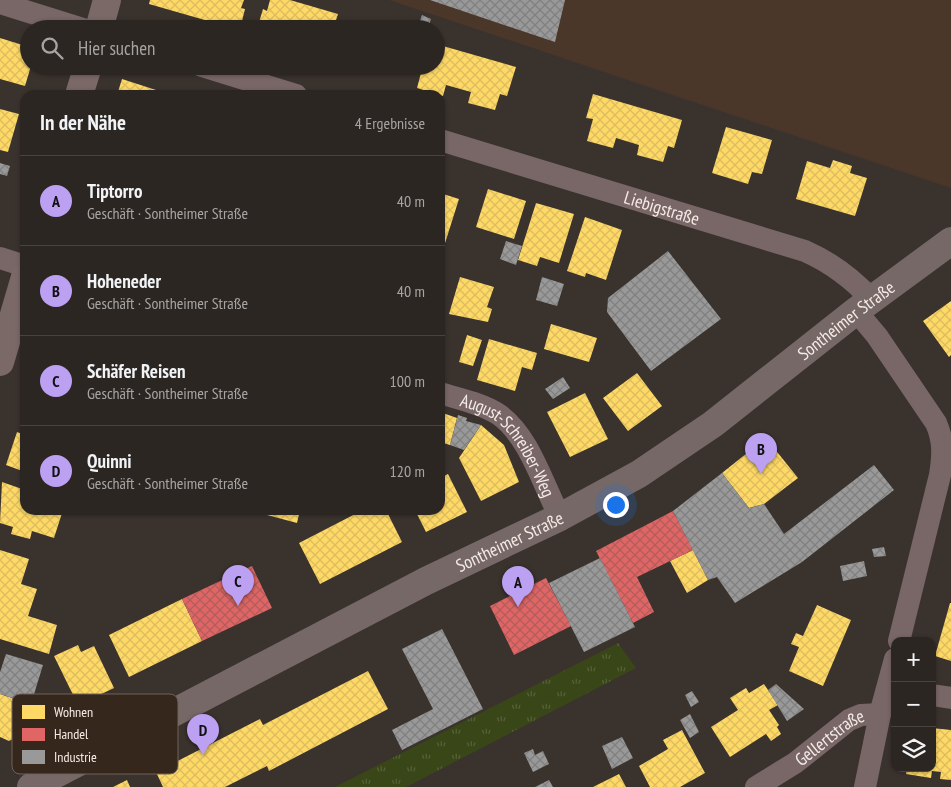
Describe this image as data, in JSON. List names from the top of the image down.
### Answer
{
  "streets": {
    "main road": ["Sontheimer Straße"],
    "street": ["Liebigstraße", "August-Schreiber-Weg", "Gellertstraße"]
  },
  "crossings": [
    ["Liebigstraße", "Sontheimer Straße"],
    ["Sontheimer Straße", "August-Schreiber-Weg"]
  ],
  "legend": ["Wohnen", "Handel", "Industrie"],
  "page": {
    "search": "Hier suchen",
    "heading": ["In der Nähe", "4 Ergebnisse"],
    "list": [
      {
        "mark": "A",
        "name": "Tiptorro",
        "note": "Geschäft · Sontheimer Straße",
        "value": "40 m"
      },
      {
        "mark": "B",
        "name": "Hoheneder",
        "note": "Geschäft · Sontheimer Straße",
        "value": "40 m"
      },
      {
        "mark": "C",
        "name": "Schäfer Reisen",
        "note": "Geschäft · Sontheimer Straße",
        "value": "100 m"
      },
      {
        "mark": "D",
        "name": "Quinni",
        "note": "Geschäft · Sontheimer Straße",
        "value": "120 m"
      }
    ],
    "pins": [
      "B",
      "C",
      "A",
      "D"
    ],
    "map_buttons": ["+", "−"]
  }
}
